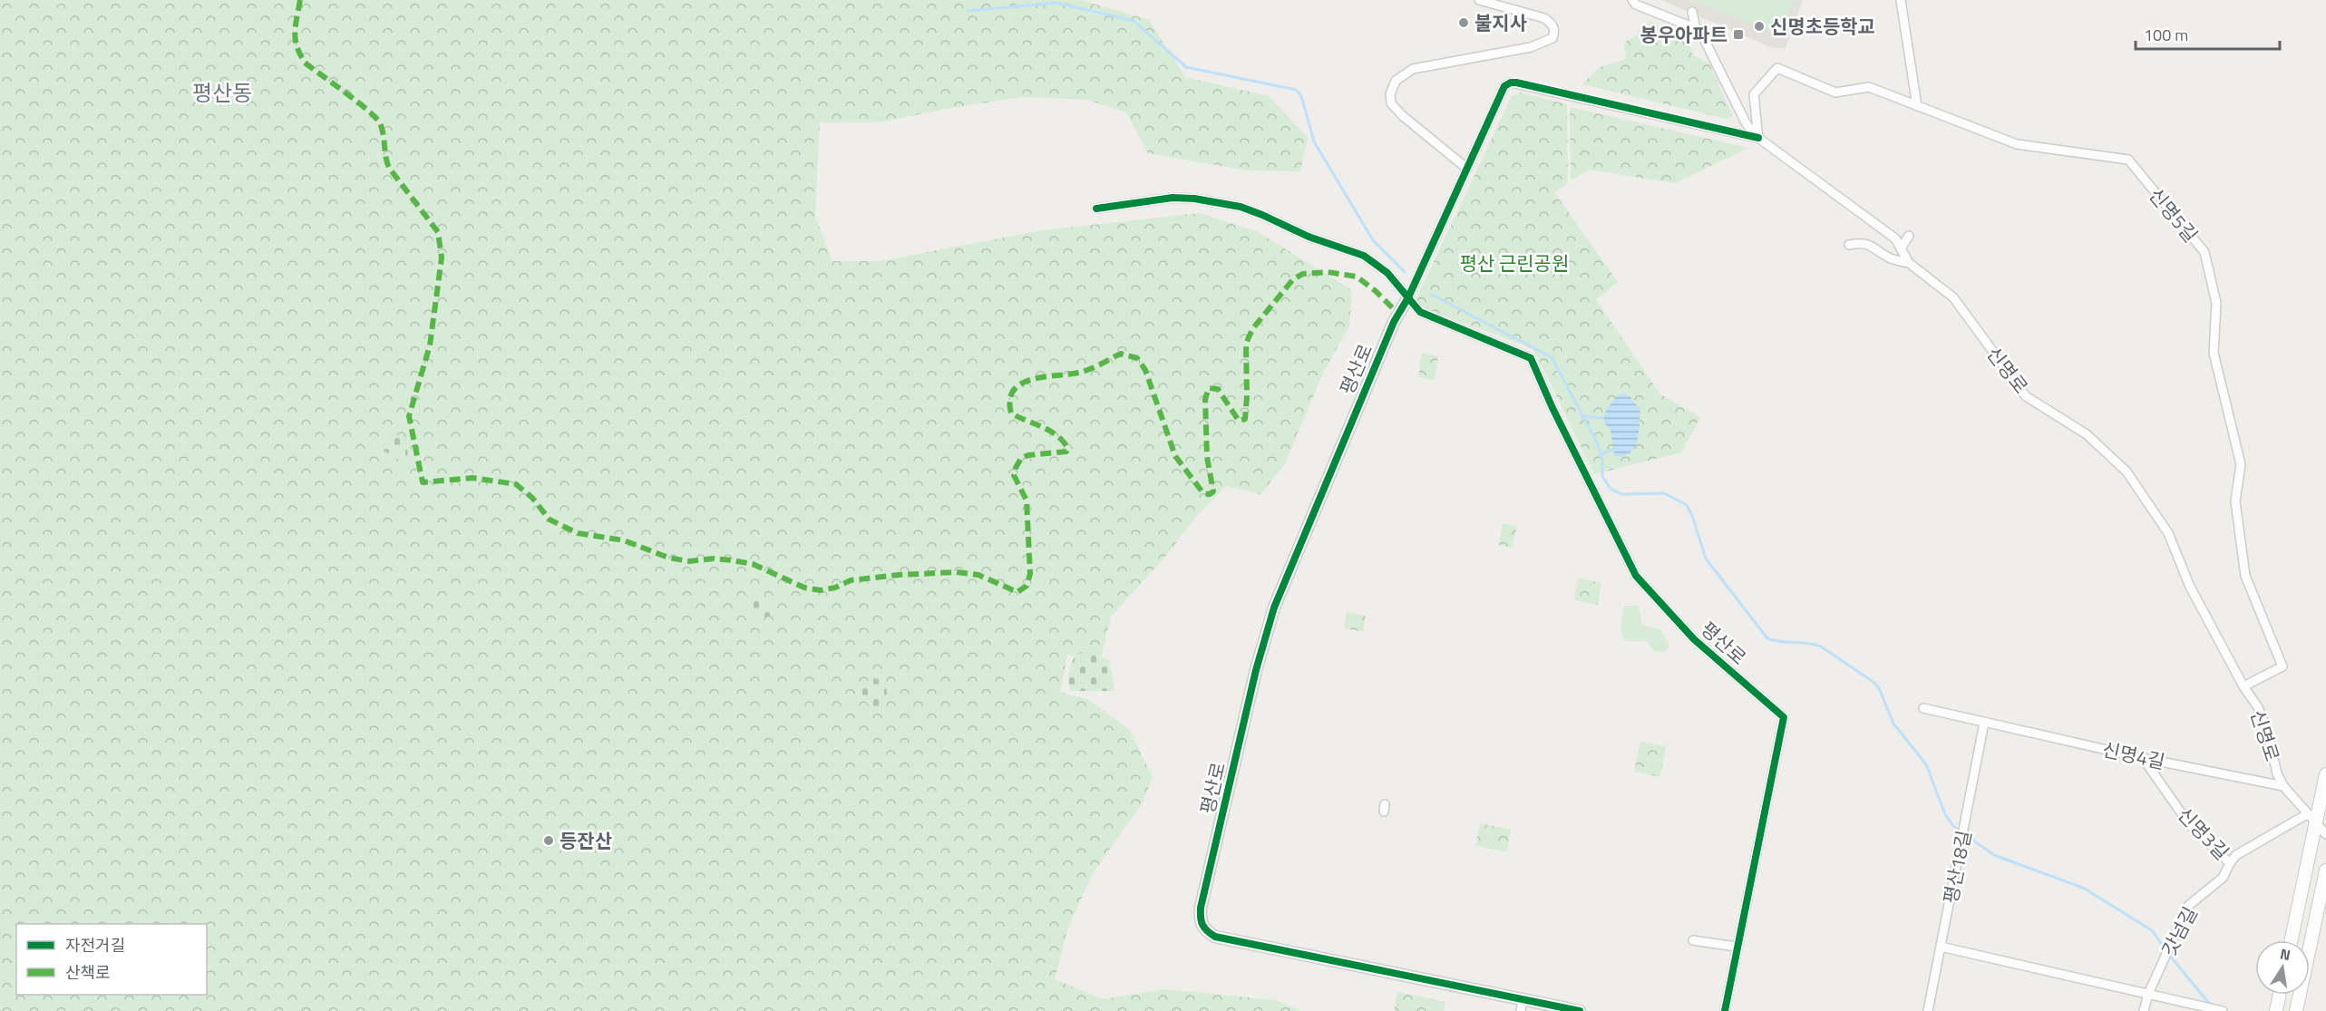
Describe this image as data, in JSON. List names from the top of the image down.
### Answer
{
  "streets": {
    "street": [
      "신명5길",
      "평산로",
      "신명로",
      "신명4길",
      "신명3길",
      "평산18길",
      "갓넘길"
    ]
  },
  "crossings": [
    ["신명5길", "신명로"],
    ["신명로", "신명4길"],
    ["신명로", "신명3길"],
    ["신명4길", "신명3길"],
    ["신명4길", "평산18길"],
    ["신명3길", "갓넘길"]
  ],
  "districts": ["평산동"],
  "parks": ["평산 근린공원"],
  "places": {
    "other": ["불지사", "신명초등학교", "등잔산"],
    "transit": ["봉우아파트"]
  },
  "legend": ["자전거길", "산책로"],
  "scale_bar": "100 m",
  "north": "top"
}
